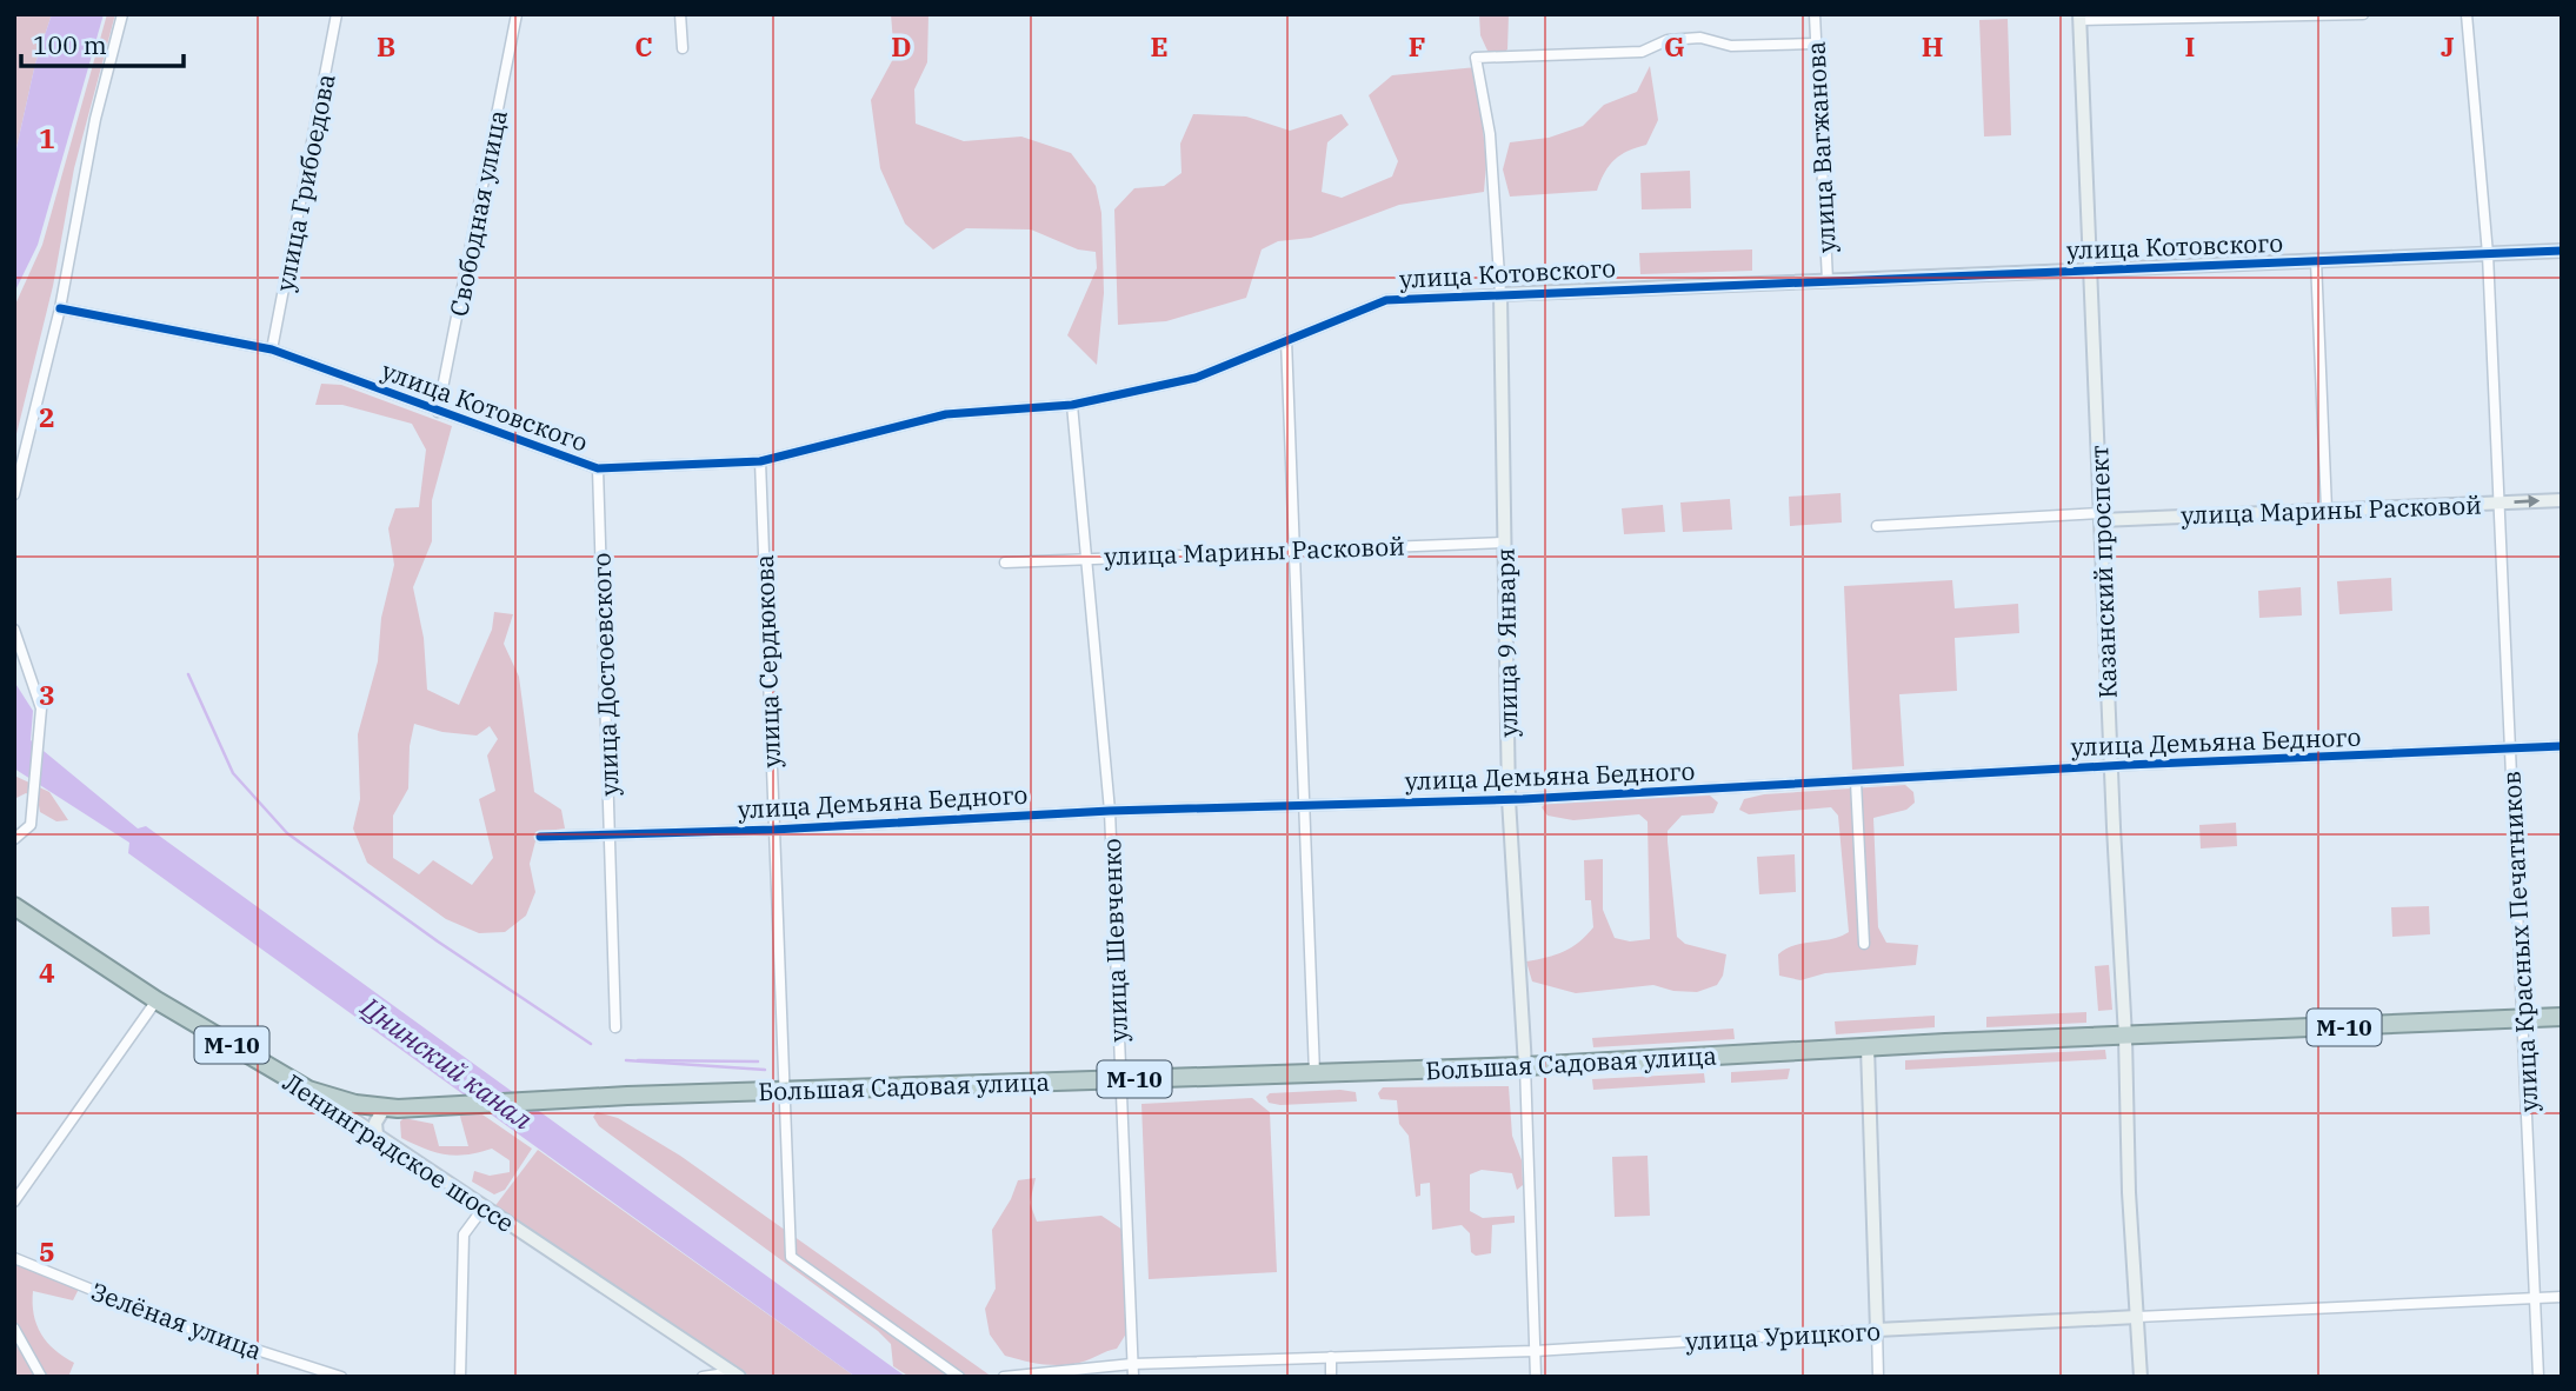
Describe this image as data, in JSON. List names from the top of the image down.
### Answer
{
  "streets": {
    "highway": ["М-10", "Большая Садовая улица", "Ленинградское шоссе"],
    "street": [
      "улица Вагжанова",
      "улица Грибоедова",
      "Свободная улица",
      "улица Котовского",
      "улица Марины Расковой",
      "Казанский проспект",
      "улица 9 Января",
      "улица Сердюкова",
      "улица Достоевского",
      "улица Демьяна Бедного",
      "улица Шевченко",
      "улица Красных Печатников",
      "Зелёная улица",
      "улица Урицкого"
    ]
  },
  "crossings": [
    ["улица Вагжанова", "улица Котовского"],
    ["улица Вагжанова", "улица 9 Января"],
    ["улица Грибоедова", "улица Котовского"],
    ["Свободная улица", "улица Котовского"],
    ["улица Котовского", "Казанский проспект"],
    ["улица Котовского", "улица 9 Января"],
    ["улица Котовского", "улица Сердюкова"],
    ["улица Котовского", "улица Достоевского"],
    ["улица Котовского", "улица Шевченко"],
    ["улица Котовского", "улица Красных Печатников"],
    ["улица Марины Расковой", "Казанский проспект"],
    ["улица Марины Расковой", "улица 9 Января"],
    ["улица Марины Расковой", "улица Шевченко"],
    ["улица Марины Расковой", "улица Красных Печатников"],
    ["Казанский проспект", "улица Демьяна Бедного"],
    ["Казанский проспект", "Большая Садовая улица"],
    ["Казанский проспект", "улица Урицкого"],
    ["улица 9 Января", "улица Демьяна Бедного"],
    ["улица 9 Января", "Большая Садовая улица"],
    ["улица 9 Января", "улица Урицкого"],
    ["улица Сердюкова", "улица Демьяна Бедного"],
    ["улица Сердюкова", "Большая Садовая улица"],
    ["улица Достоевского", "улица Демьяна Бедного"],
    ["улица Демьяна Бедного", "улица Шевченко"],
    ["улица Демьяна Бедного", "улица Красных Печатников"],
    ["улица Шевченко", "Большая Садовая улица"],
    ["улица Шевченко", "улица Урицкого"],
    ["улица Красных Печатников", "Большая Садовая улица"],
    ["улица Красных Печатников", "улица Урицкого"],
    ["М-10", "Большая Садовая улица"],
    ["М-10", "Ленинградское шоссе"]
  ],
  "water": ["Цнинский канал"],
  "scale_bar": "100 m",
  "grid": {
    "columns": [
      "B",
      "C",
      "D",
      "E",
      "F",
      "G",
      "H",
      "I",
      "J"
    ],
    "rows": [
      "1",
      "2",
      "3",
      "4",
      "5"
    ]
  }
}
